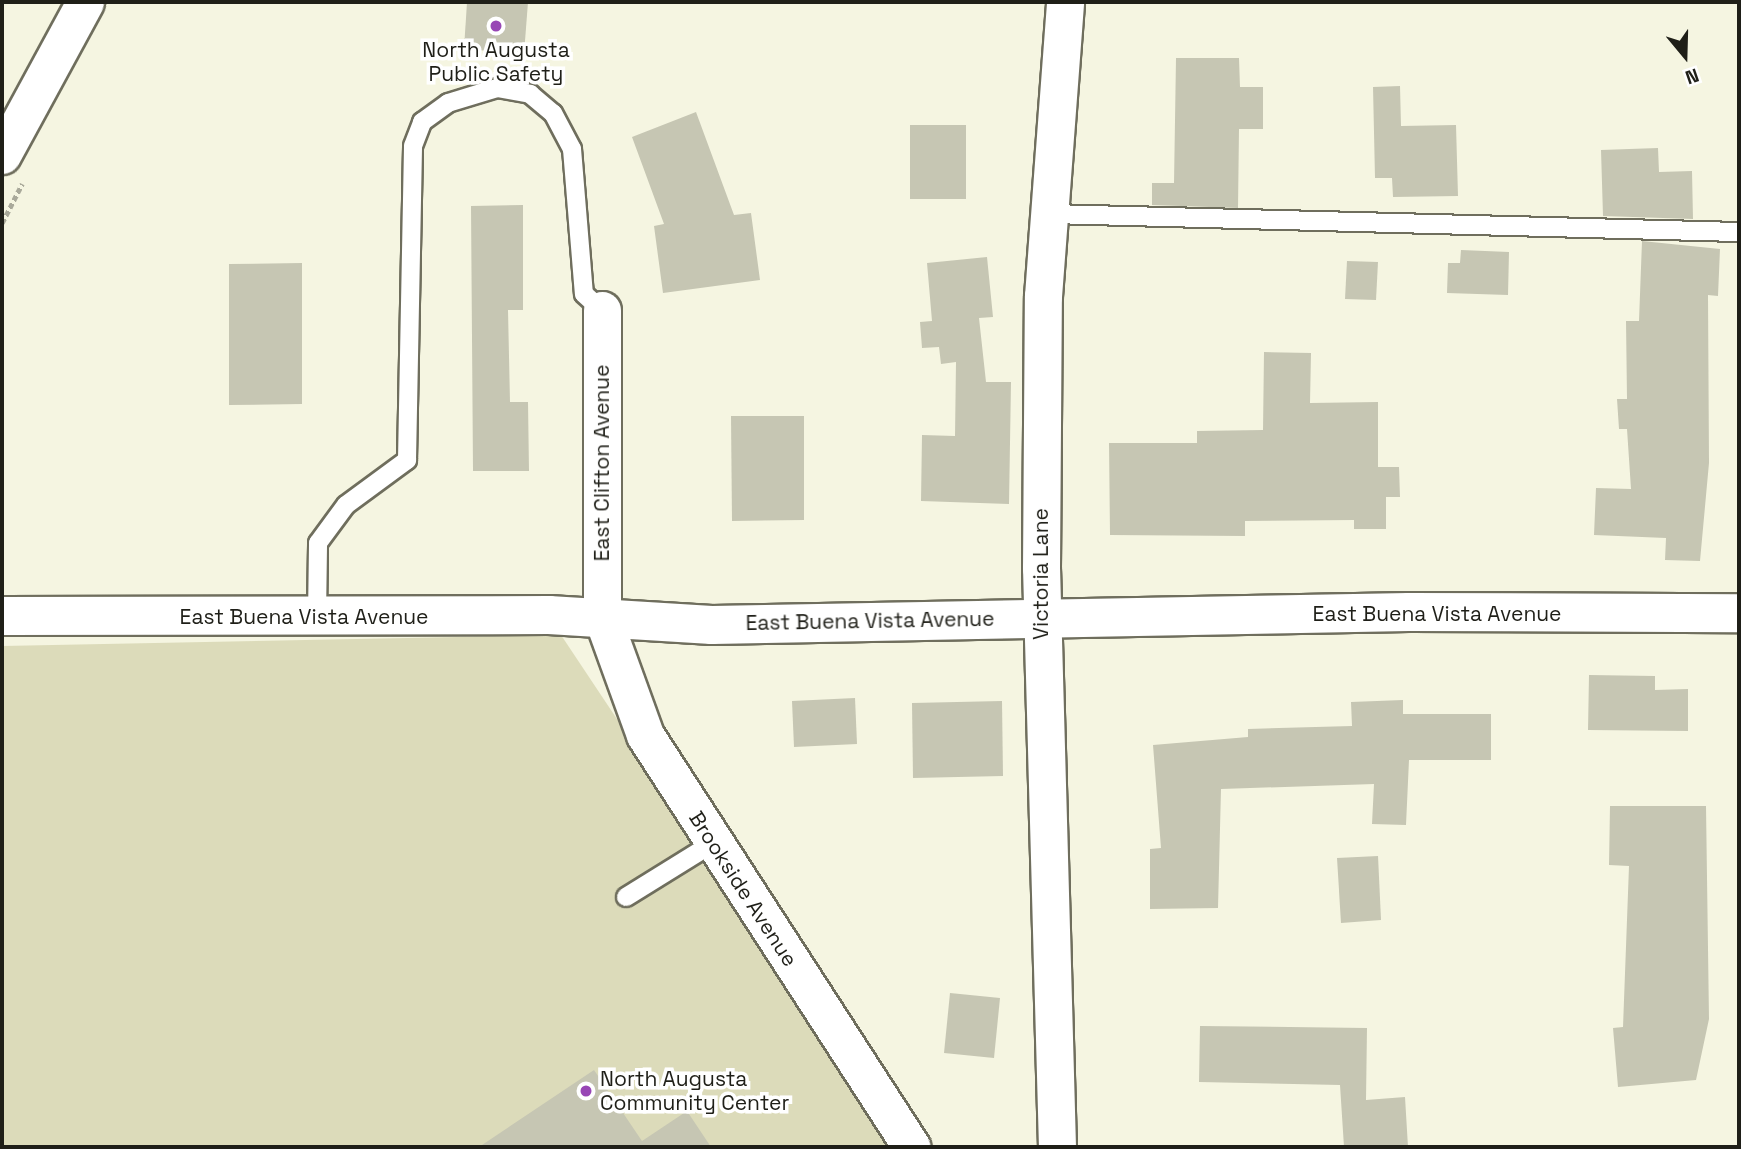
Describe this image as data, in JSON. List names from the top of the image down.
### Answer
{
  "streets": {
    "main road": ["East Buena Vista Avenue"],
    "street": ["East Clifton Avenue", "Victoria Lane", "Brookside Avenue"]
  },
  "crossings": [
    ["East Clifton Avenue", "East Buena Vista Avenue"],
    ["East Clifton Avenue", "Brookside Avenue"],
    ["Victoria Lane", "East Buena Vista Avenue"],
    ["East Buena Vista Avenue", "Brookside Avenue"]
  ],
  "places": ["North Augusta Public Safety", "North Augusta Community Center"],
  "north": "bottom"
}
